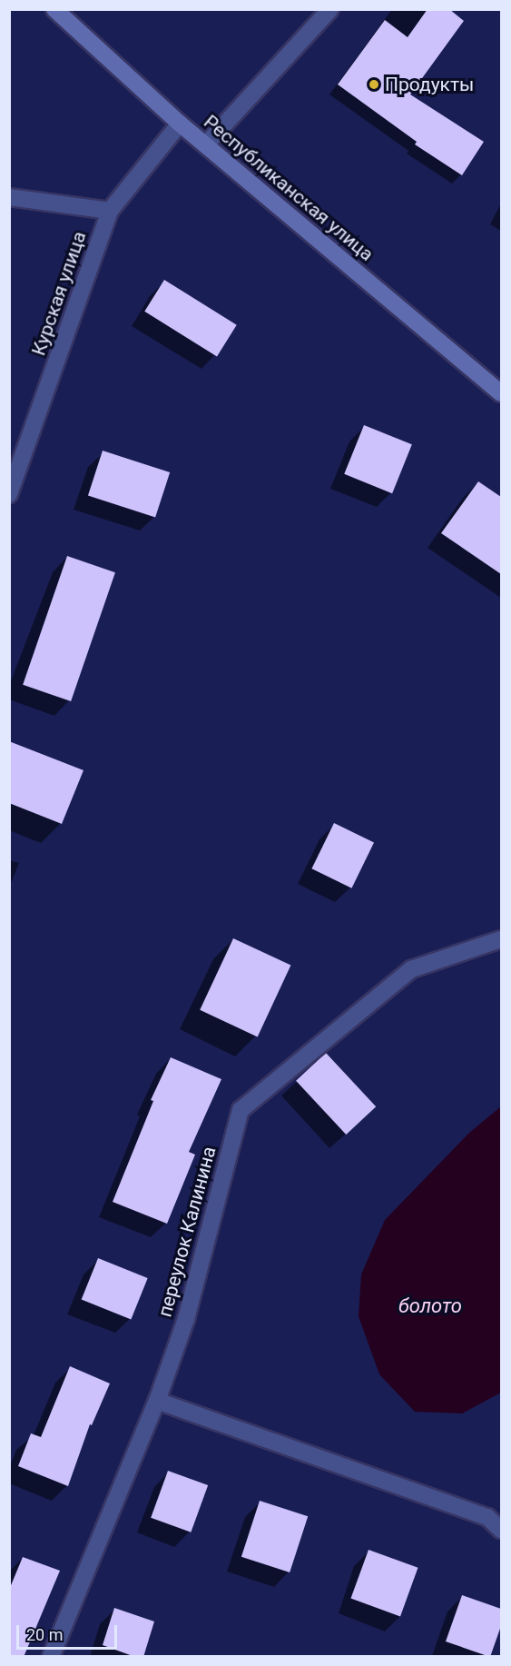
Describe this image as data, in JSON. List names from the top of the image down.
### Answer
{
  "streets": {
    "street": ["Республиканская улица", "Курская улица", "переулок Калинина"]
  },
  "crossings": [
    ["Республиканская улица", "Курская улица"]
  ],
  "water": ["болото"],
  "places": ["Продукты"],
  "scale_bar": "20 m"
}
